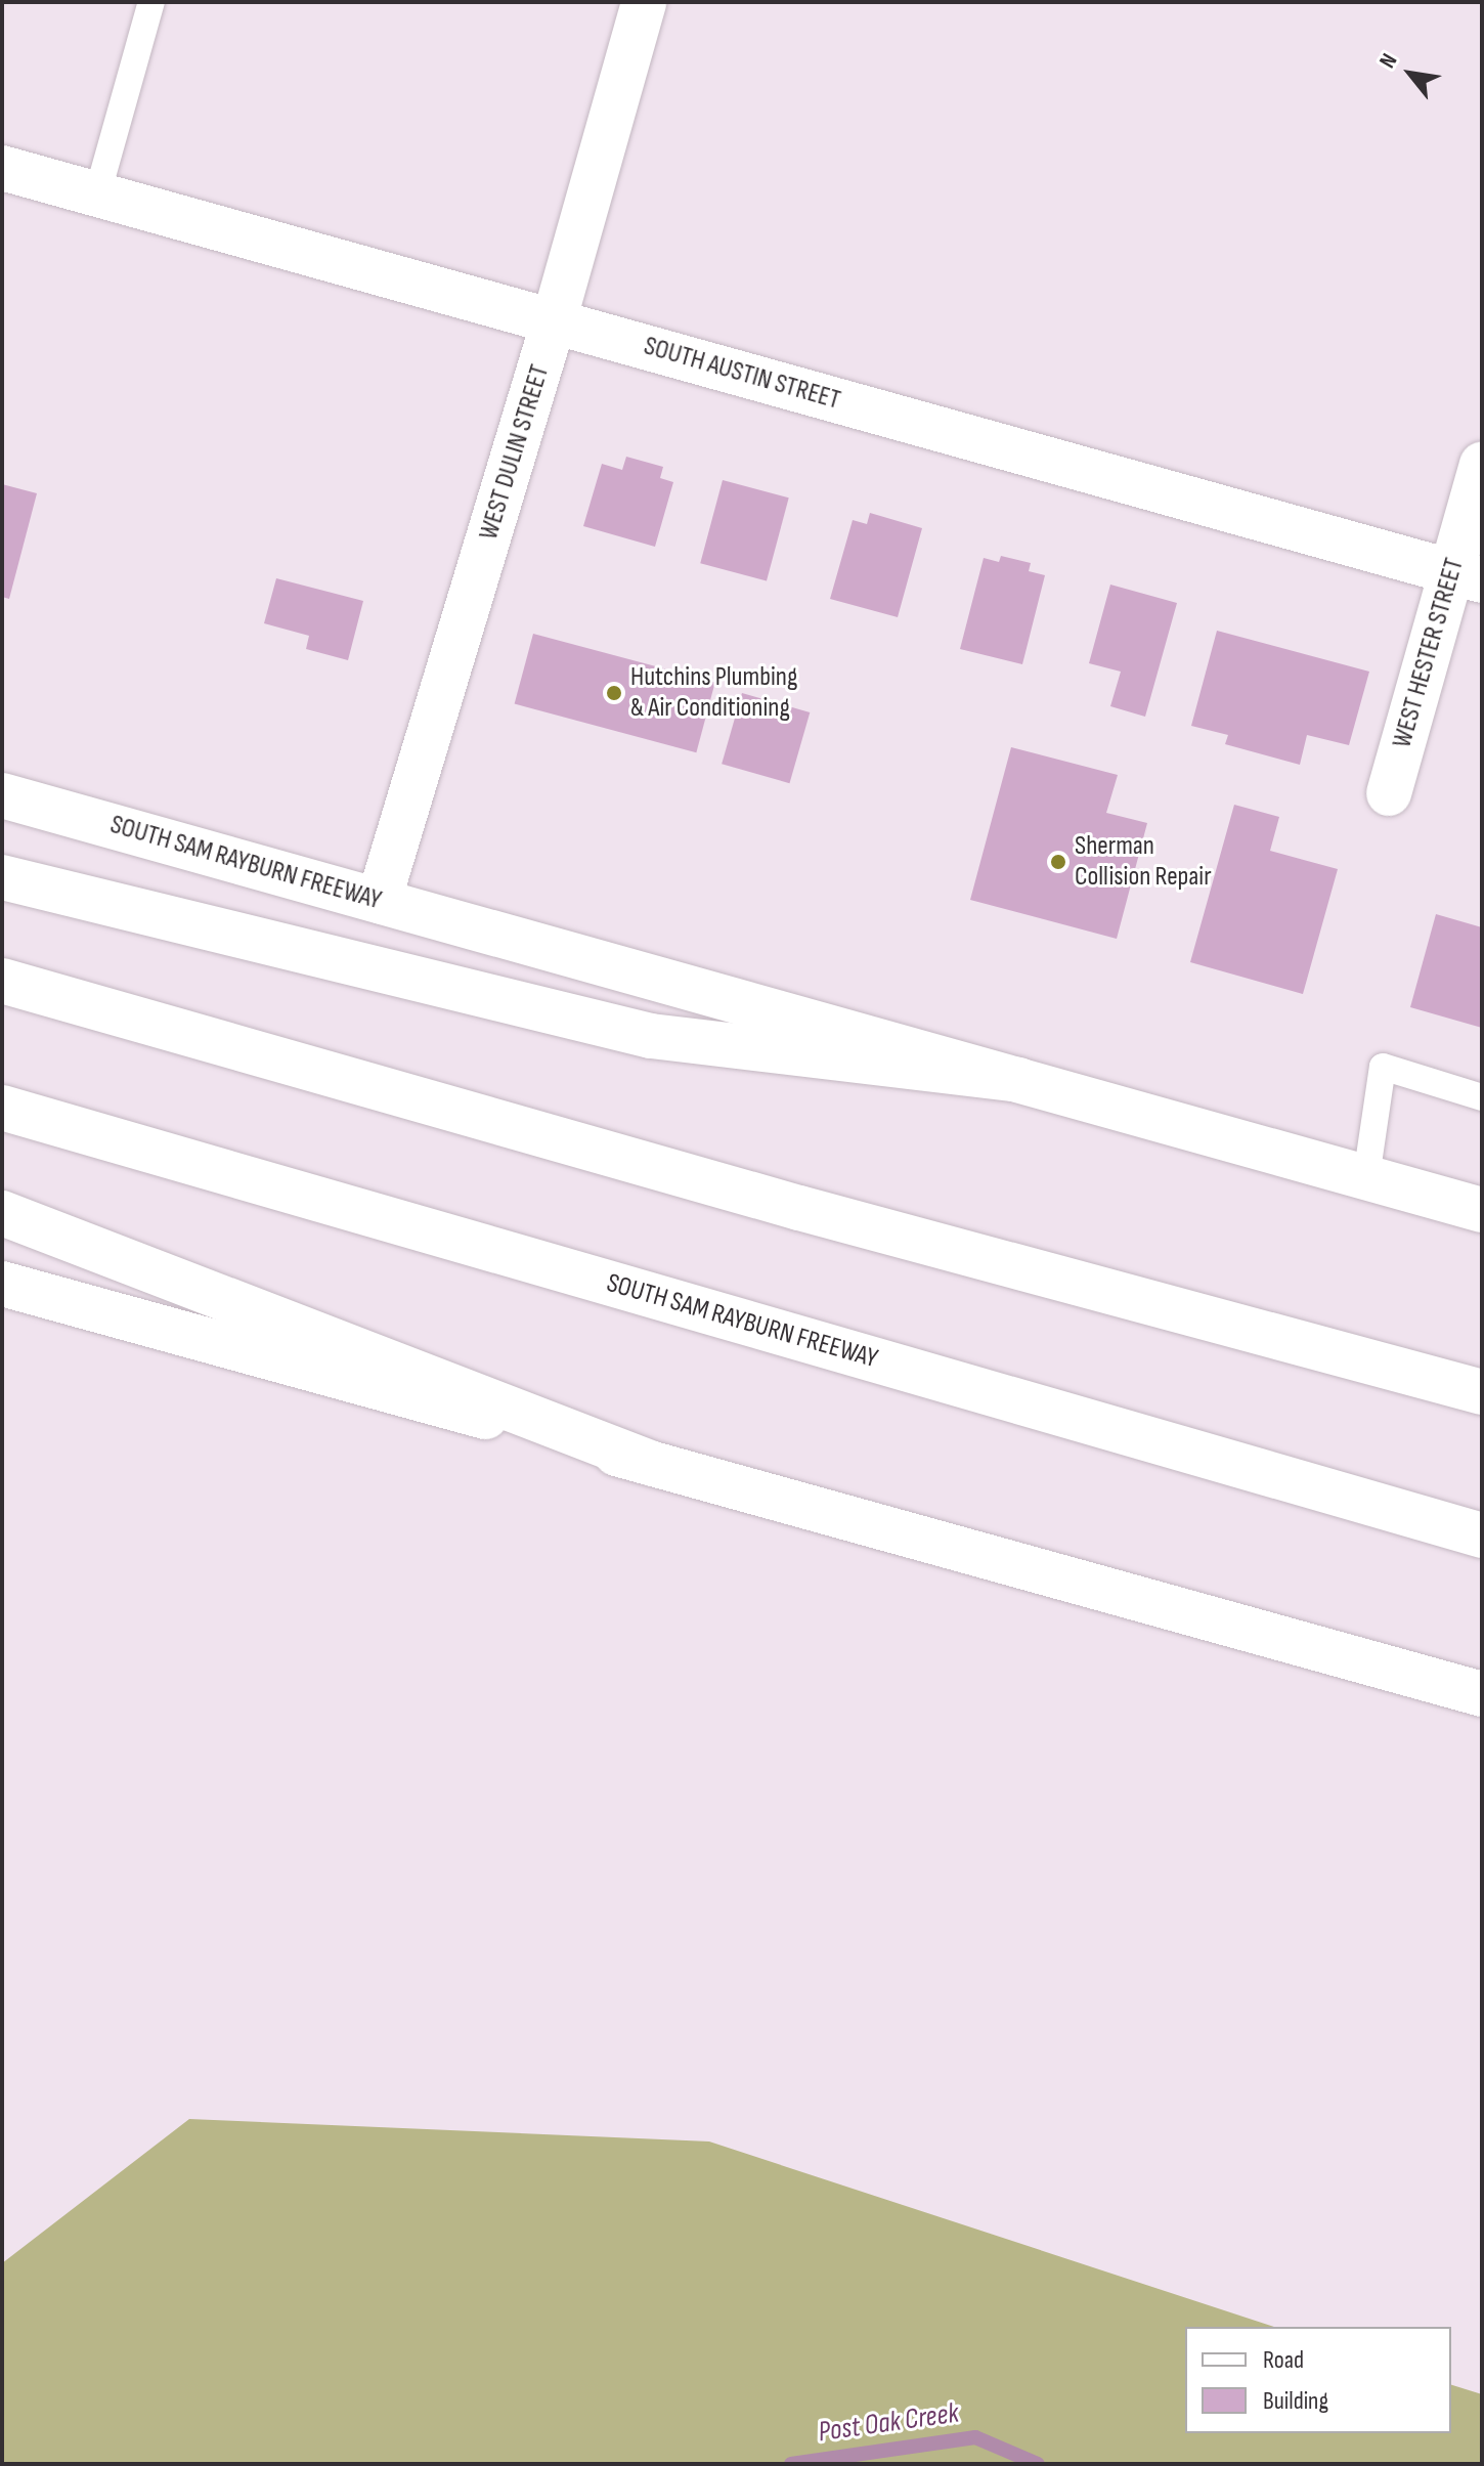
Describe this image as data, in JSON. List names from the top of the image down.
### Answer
{
  "streets": {
    "main road": [
      "SOUTH AUSTIN STREET",
      "WEST DULIN STREET",
      "WEST HESTER STREET",
      "SOUTH SAM RAYBURN FREEWAY"
    ]
  },
  "crossings": [
    ["SOUTH AUSTIN STREET", "WEST DULIN STREET"],
    ["SOUTH AUSTIN STREET", "WEST HESTER STREET"],
    ["WEST DULIN STREET", "SOUTH SAM RAYBURN FREEWAY"]
  ],
  "water": ["Post Oak Creek"],
  "places": ["Hutchins Plumbing & Air Conditioning", "Sherman Collision Repair"],
  "legend": ["Road", "Building"],
  "north": "top left"
}
